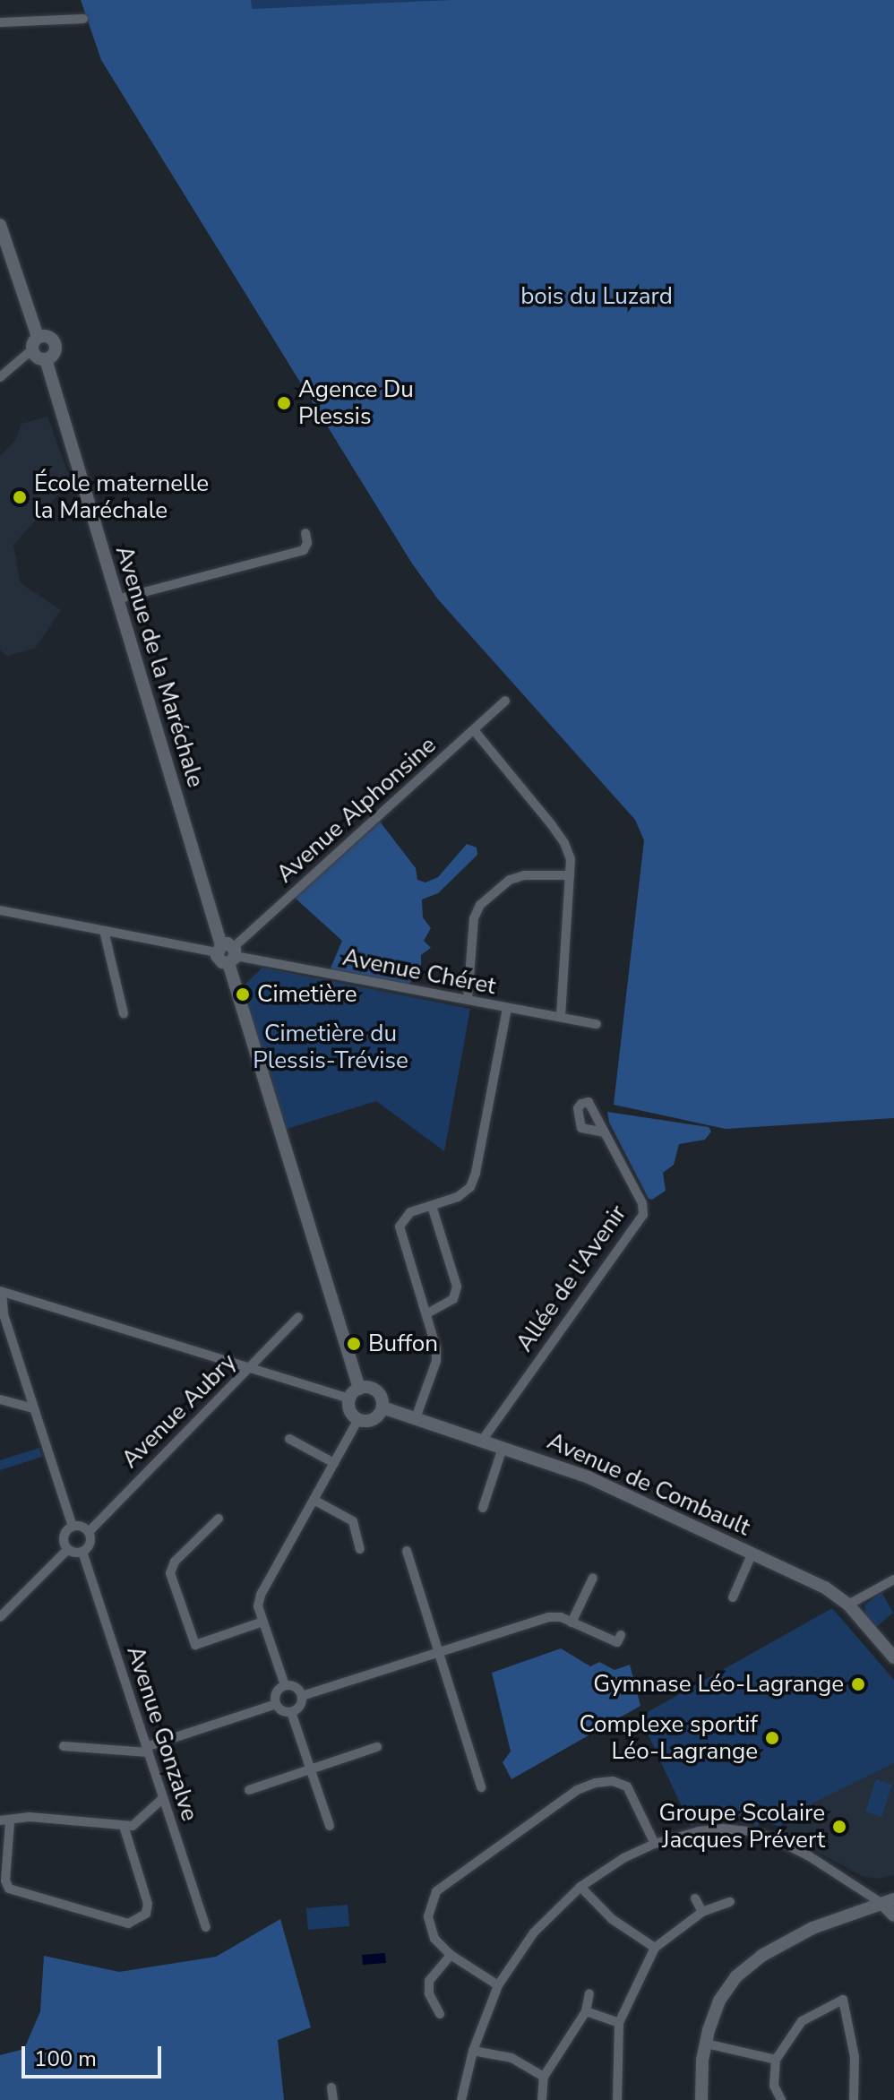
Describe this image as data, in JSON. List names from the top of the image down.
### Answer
{
  "streets": {
    "street": [
      "Avenue de la Maréchale",
      "Avenue Alphonsine",
      "Avenue Chéret",
      "Allée de l'Avenir",
      "Avenue Aubry",
      "Avenue de Combault",
      "Avenue Gonzalve"
    ]
  },
  "crossings": [
    ["Avenue de la Maréchale", "Avenue Alphonsine"],
    ["Avenue de la Maréchale", "Avenue Chéret"],
    ["Avenue de la Maréchale", "Avenue de Combault"],
    ["Avenue Alphonsine", "Avenue Chéret"],
    ["Allée de l'Avenir", "Avenue de Combault"],
    ["Avenue Aubry", "Avenue Gonzalve"]
  ],
  "parks": ["bois du Luzard", "Cimetière du Plessis-Trévise"],
  "places": [
    "Agence Du Plessis",
    "École maternelle la Maréchale",
    "Cimetière",
    "Buffon",
    "Gymnase Léo-Lagrange",
    "Complexe sportif Léo-Lagrange",
    "Groupe Scolaire Jacques Prévert"
  ],
  "scale_bar": "100 m"
}
